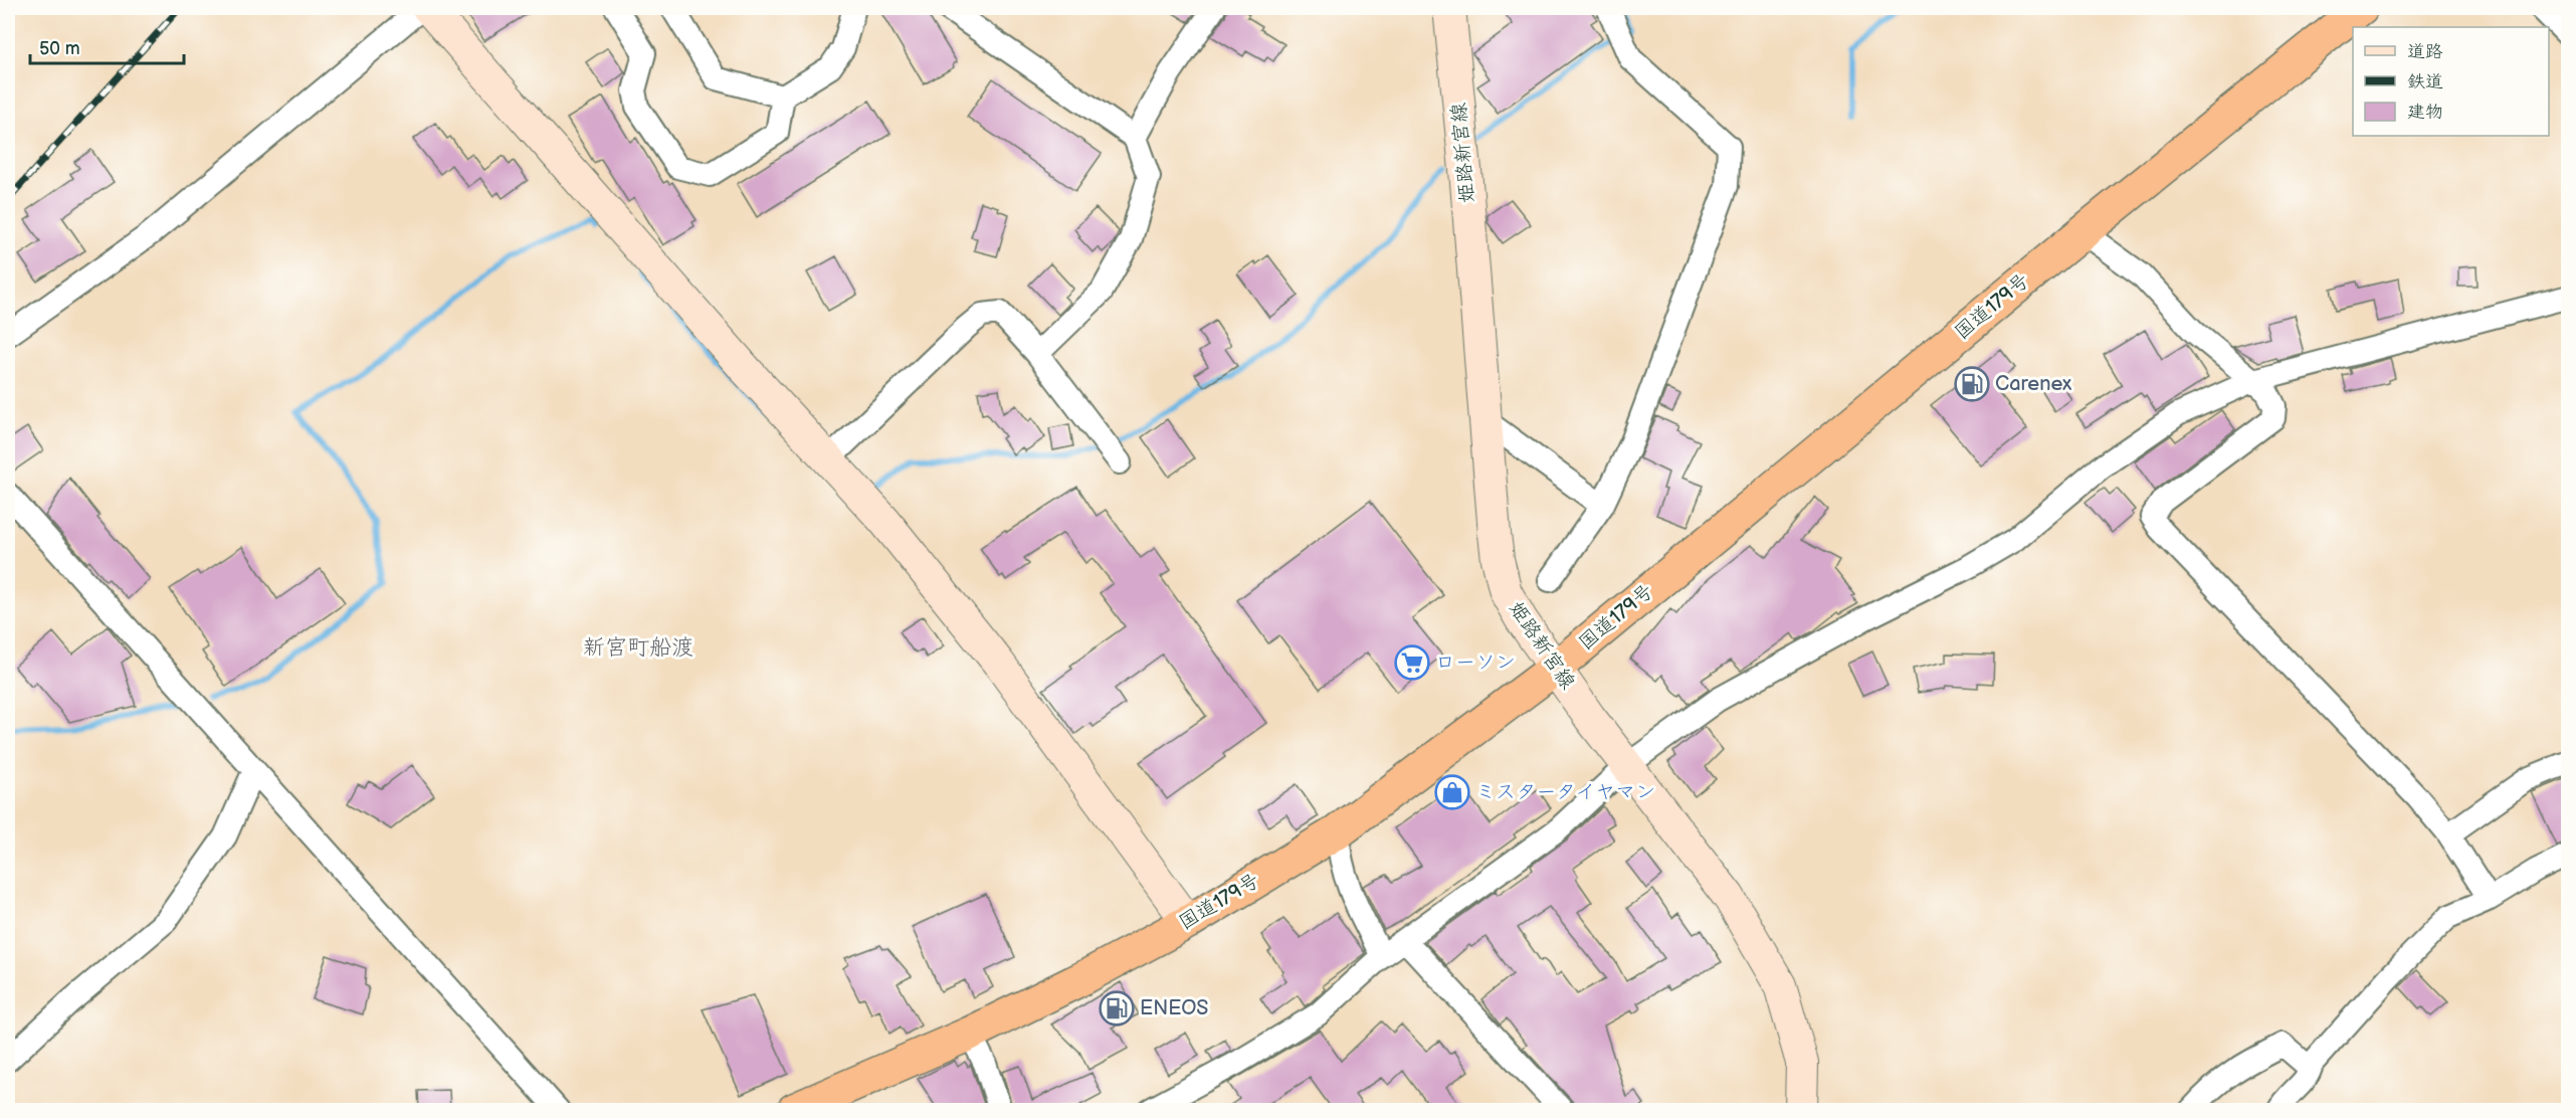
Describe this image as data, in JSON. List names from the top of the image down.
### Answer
{
  "streets": {
    "highway": ["国道179号"],
    "main road": ["姫路新宮線"]
  },
  "crossings": [
    ["姫路新宮線", "国道179号"]
  ],
  "districts": ["新宮町船渡"],
  "places": {
    "fuel station": ["Carenex", "ENEOS"],
    "supermarket": ["ローソン"],
    "shop": ["ミスタータイヤマン"]
  },
  "legend": ["道路", "鉄道", "建物"],
  "scale_bar": "50 m"
}
